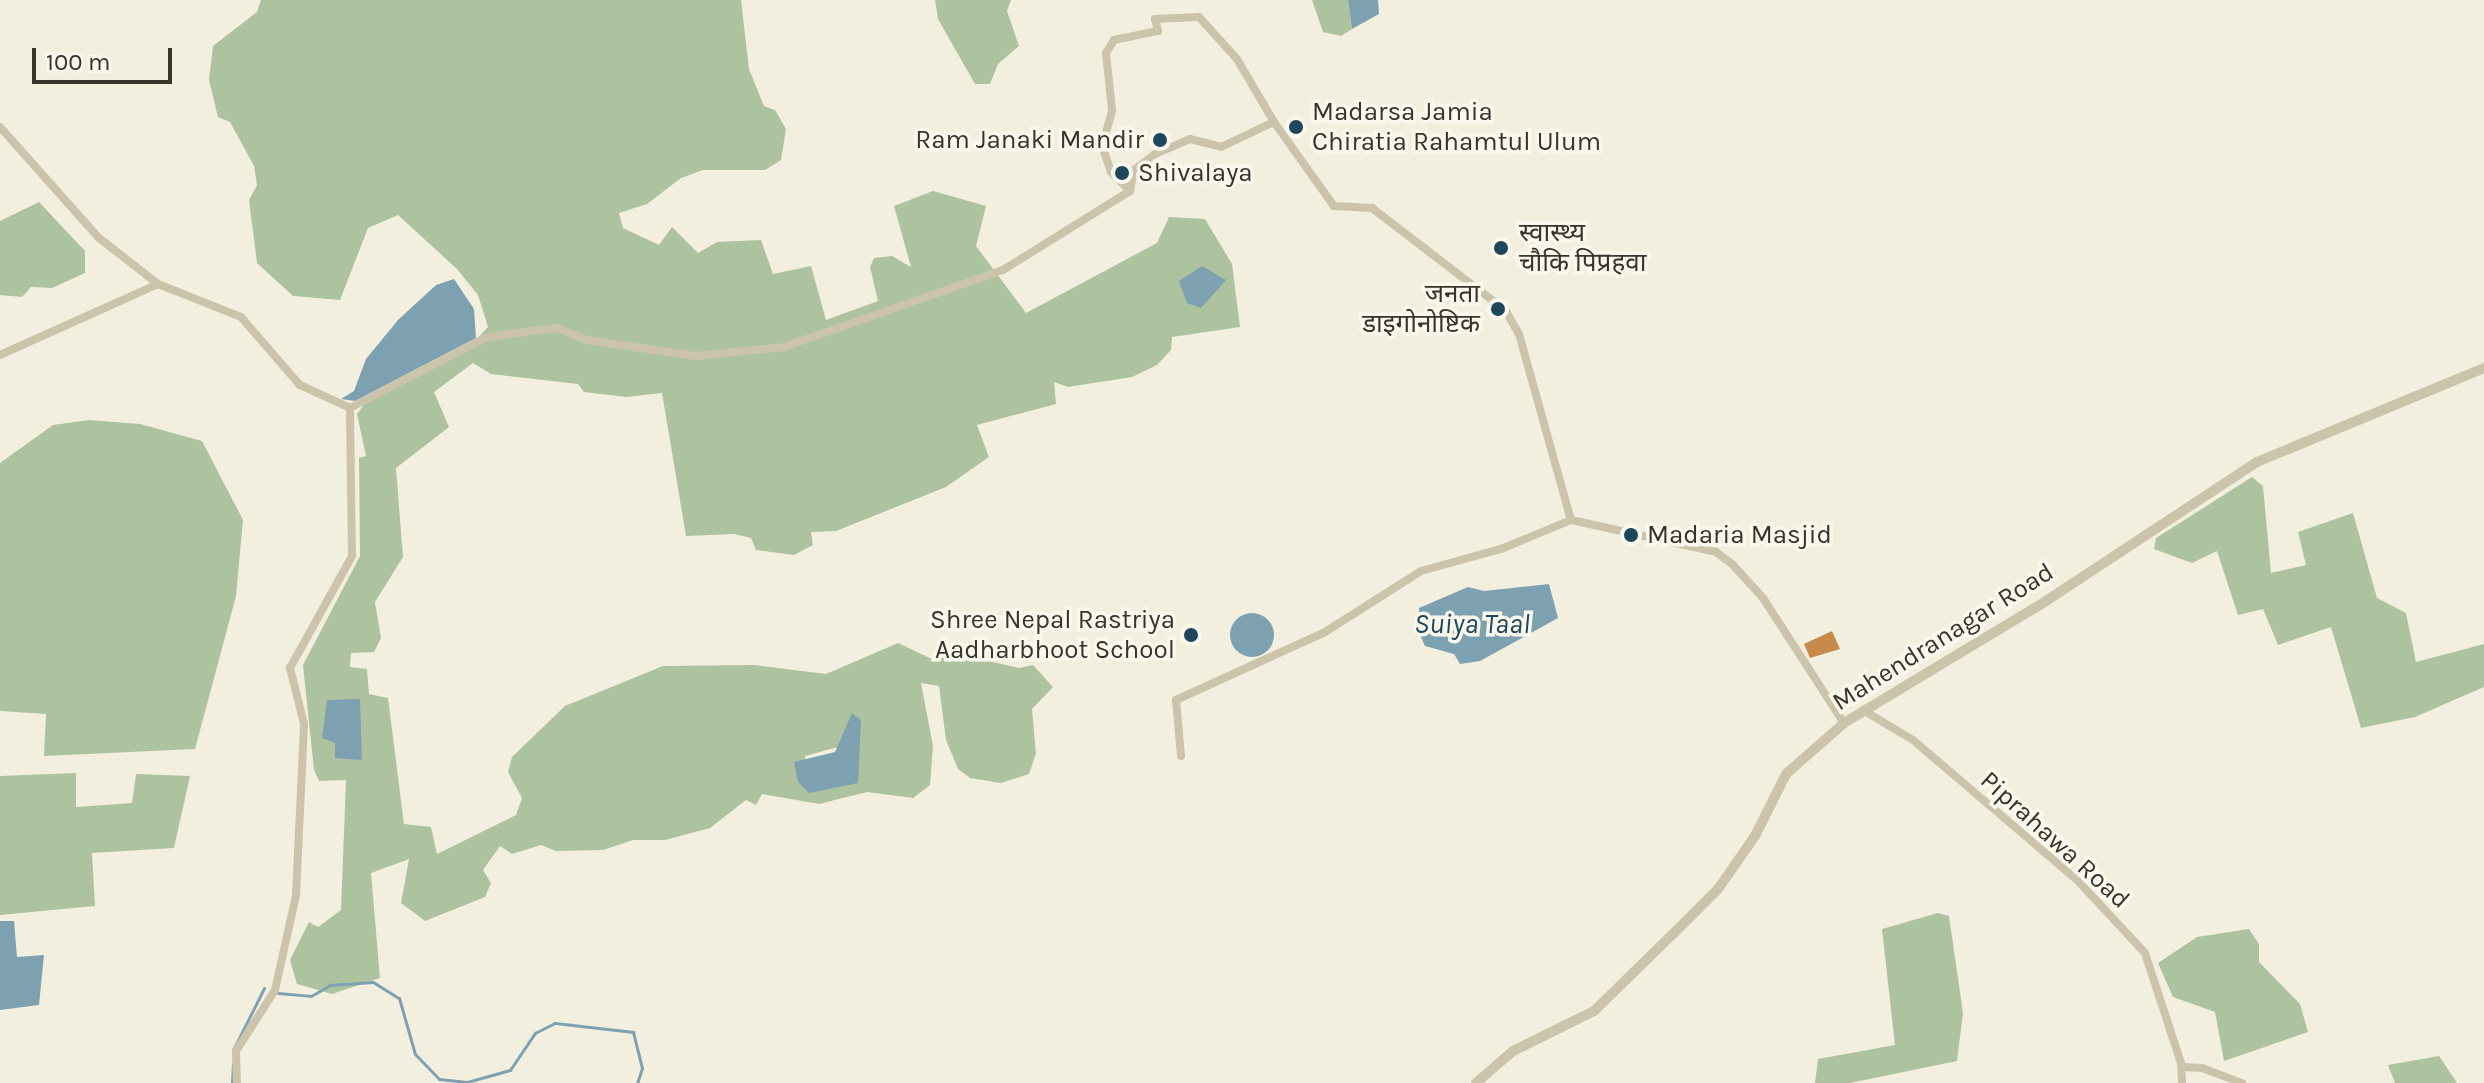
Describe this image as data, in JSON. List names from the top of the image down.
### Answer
{
  "streets": {
    "street": ["Mahendranagar Road", "Piprahawa Road"]
  },
  "crossings": [
    ["Mahendranagar Road", "Piprahawa Road"]
  ],
  "water": ["Suiya Taal"],
  "places": [
    "Madarsa Jamia Chiratia Rahamtul Ulum",
    "Ram Janaki Mandir",
    "Shivalaya",
    "स्वास्थ्य चाैकि पिप्रहवा",
    "जनता डाइगोनोष्टिक",
    "Madaria Masjid",
    "Shree Nepal Rastriya Aadharbhoot School"
  ],
  "scale_bar": "100 m"
}
